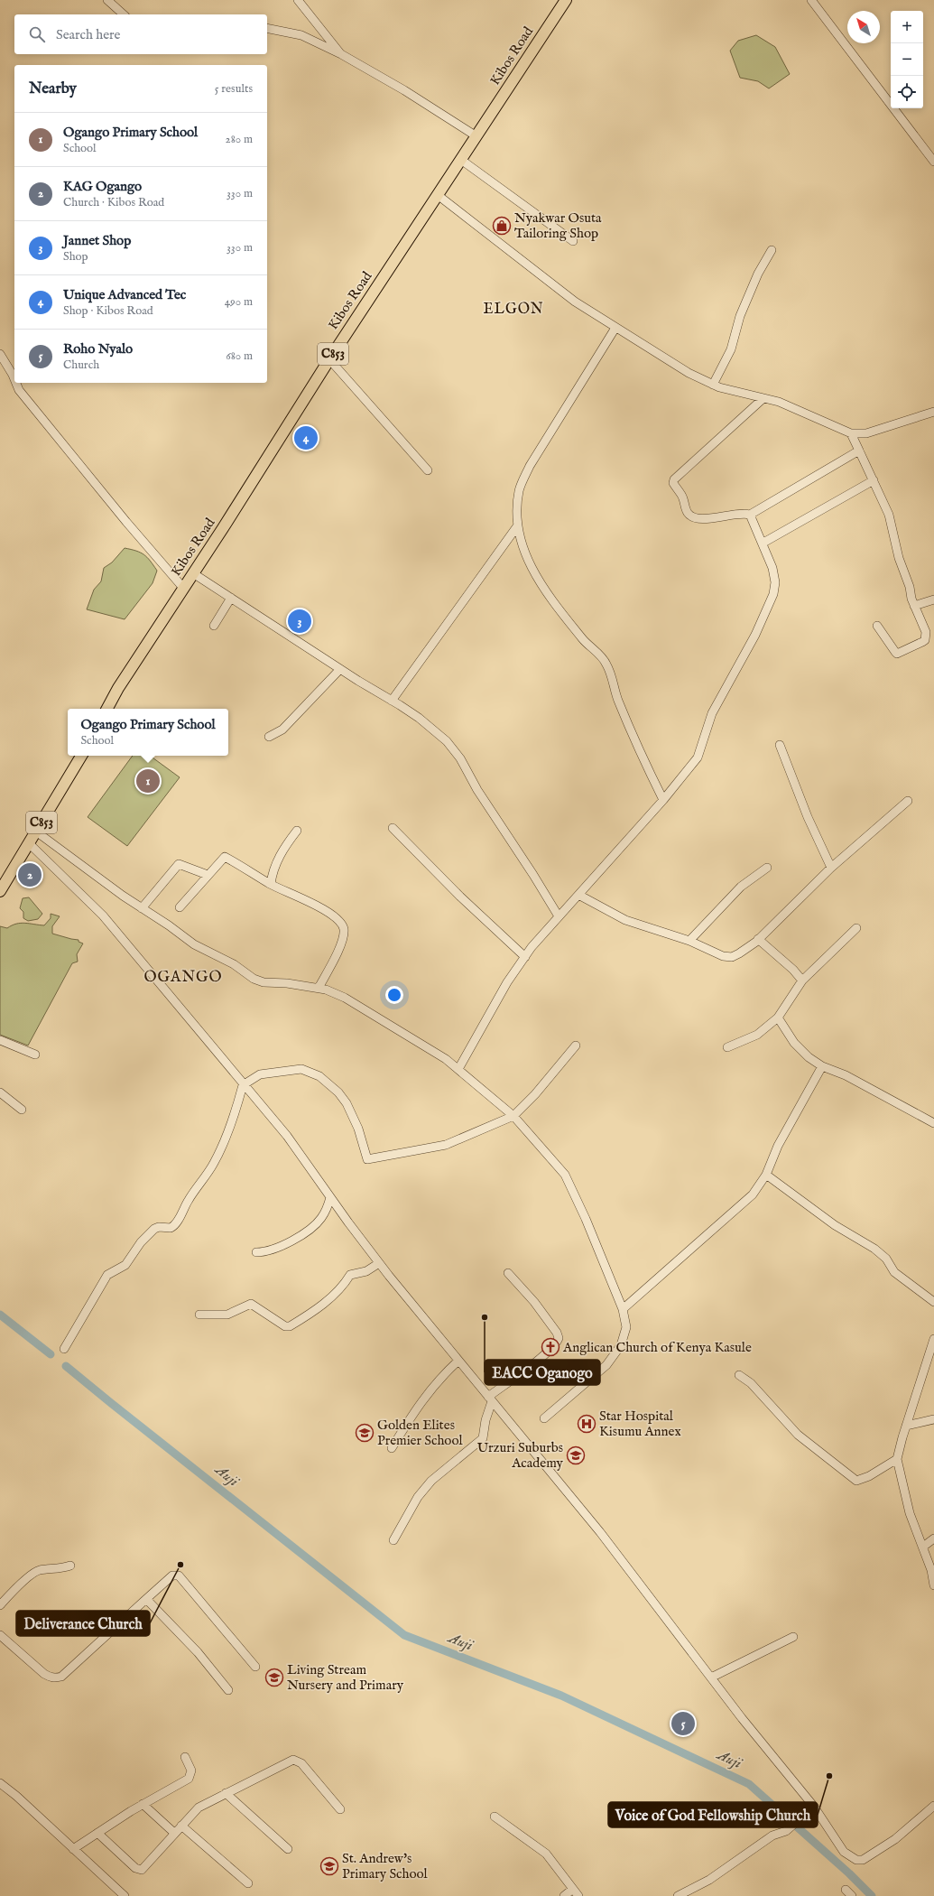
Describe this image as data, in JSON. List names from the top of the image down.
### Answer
{
  "streets": {
    "main road": ["Kibos Road", "C853"]
  },
  "districts": ["ELGON", "OGANGO"],
  "water": ["Auji"],
  "places": {
    "shop": ["Nyakwar Osuta Tailoring Shop"],
    "other": ["EACC Oganogo", "Deliverance Church", "Voice of God Fellowship Church"],
    "church": ["Anglican Church of Kenya Kasule"],
    "hospital": ["Star Hospital Kisumu Annex"],
    "school or university": [
      "Golden Elites Premier School",
      "Urzuri Suburbs Academy",
      "Living Stream Nursery and Primary",
      "St. Andrew's Primary School"
    ]
  },
  "north": "top left",
  "page": {
    "map_buttons": ["+", "−"],
    "search": "Search here",
    "heading": ["Nearby", "5 results"],
    "list": [
      {
        "mark": "1",
        "name": "Ogango Primary School",
        "note": "School",
        "value": "280 m"
      },
      {
        "mark": "2",
        "name": "KAG Ogango",
        "note": "Church · Kibos Road",
        "value": "330 m"
      },
      {
        "mark": "3",
        "name": "Jannet Shop",
        "note": "Shop",
        "value": "330 m"
      },
      {
        "mark": "4",
        "name": "Unique Advanced Tec",
        "note": "Shop · Kibos Road",
        "value": "490 m"
      },
      {
        "mark": "5",
        "name": "Roho Nyalo",
        "note": "Church",
        "value": "680 m"
      }
    ],
    "pins": [
      "4",
      "3",
      "1",
      "2",
      "5"
    ],
    "popup": ["Ogango Primary School", "School"]
  }
}
